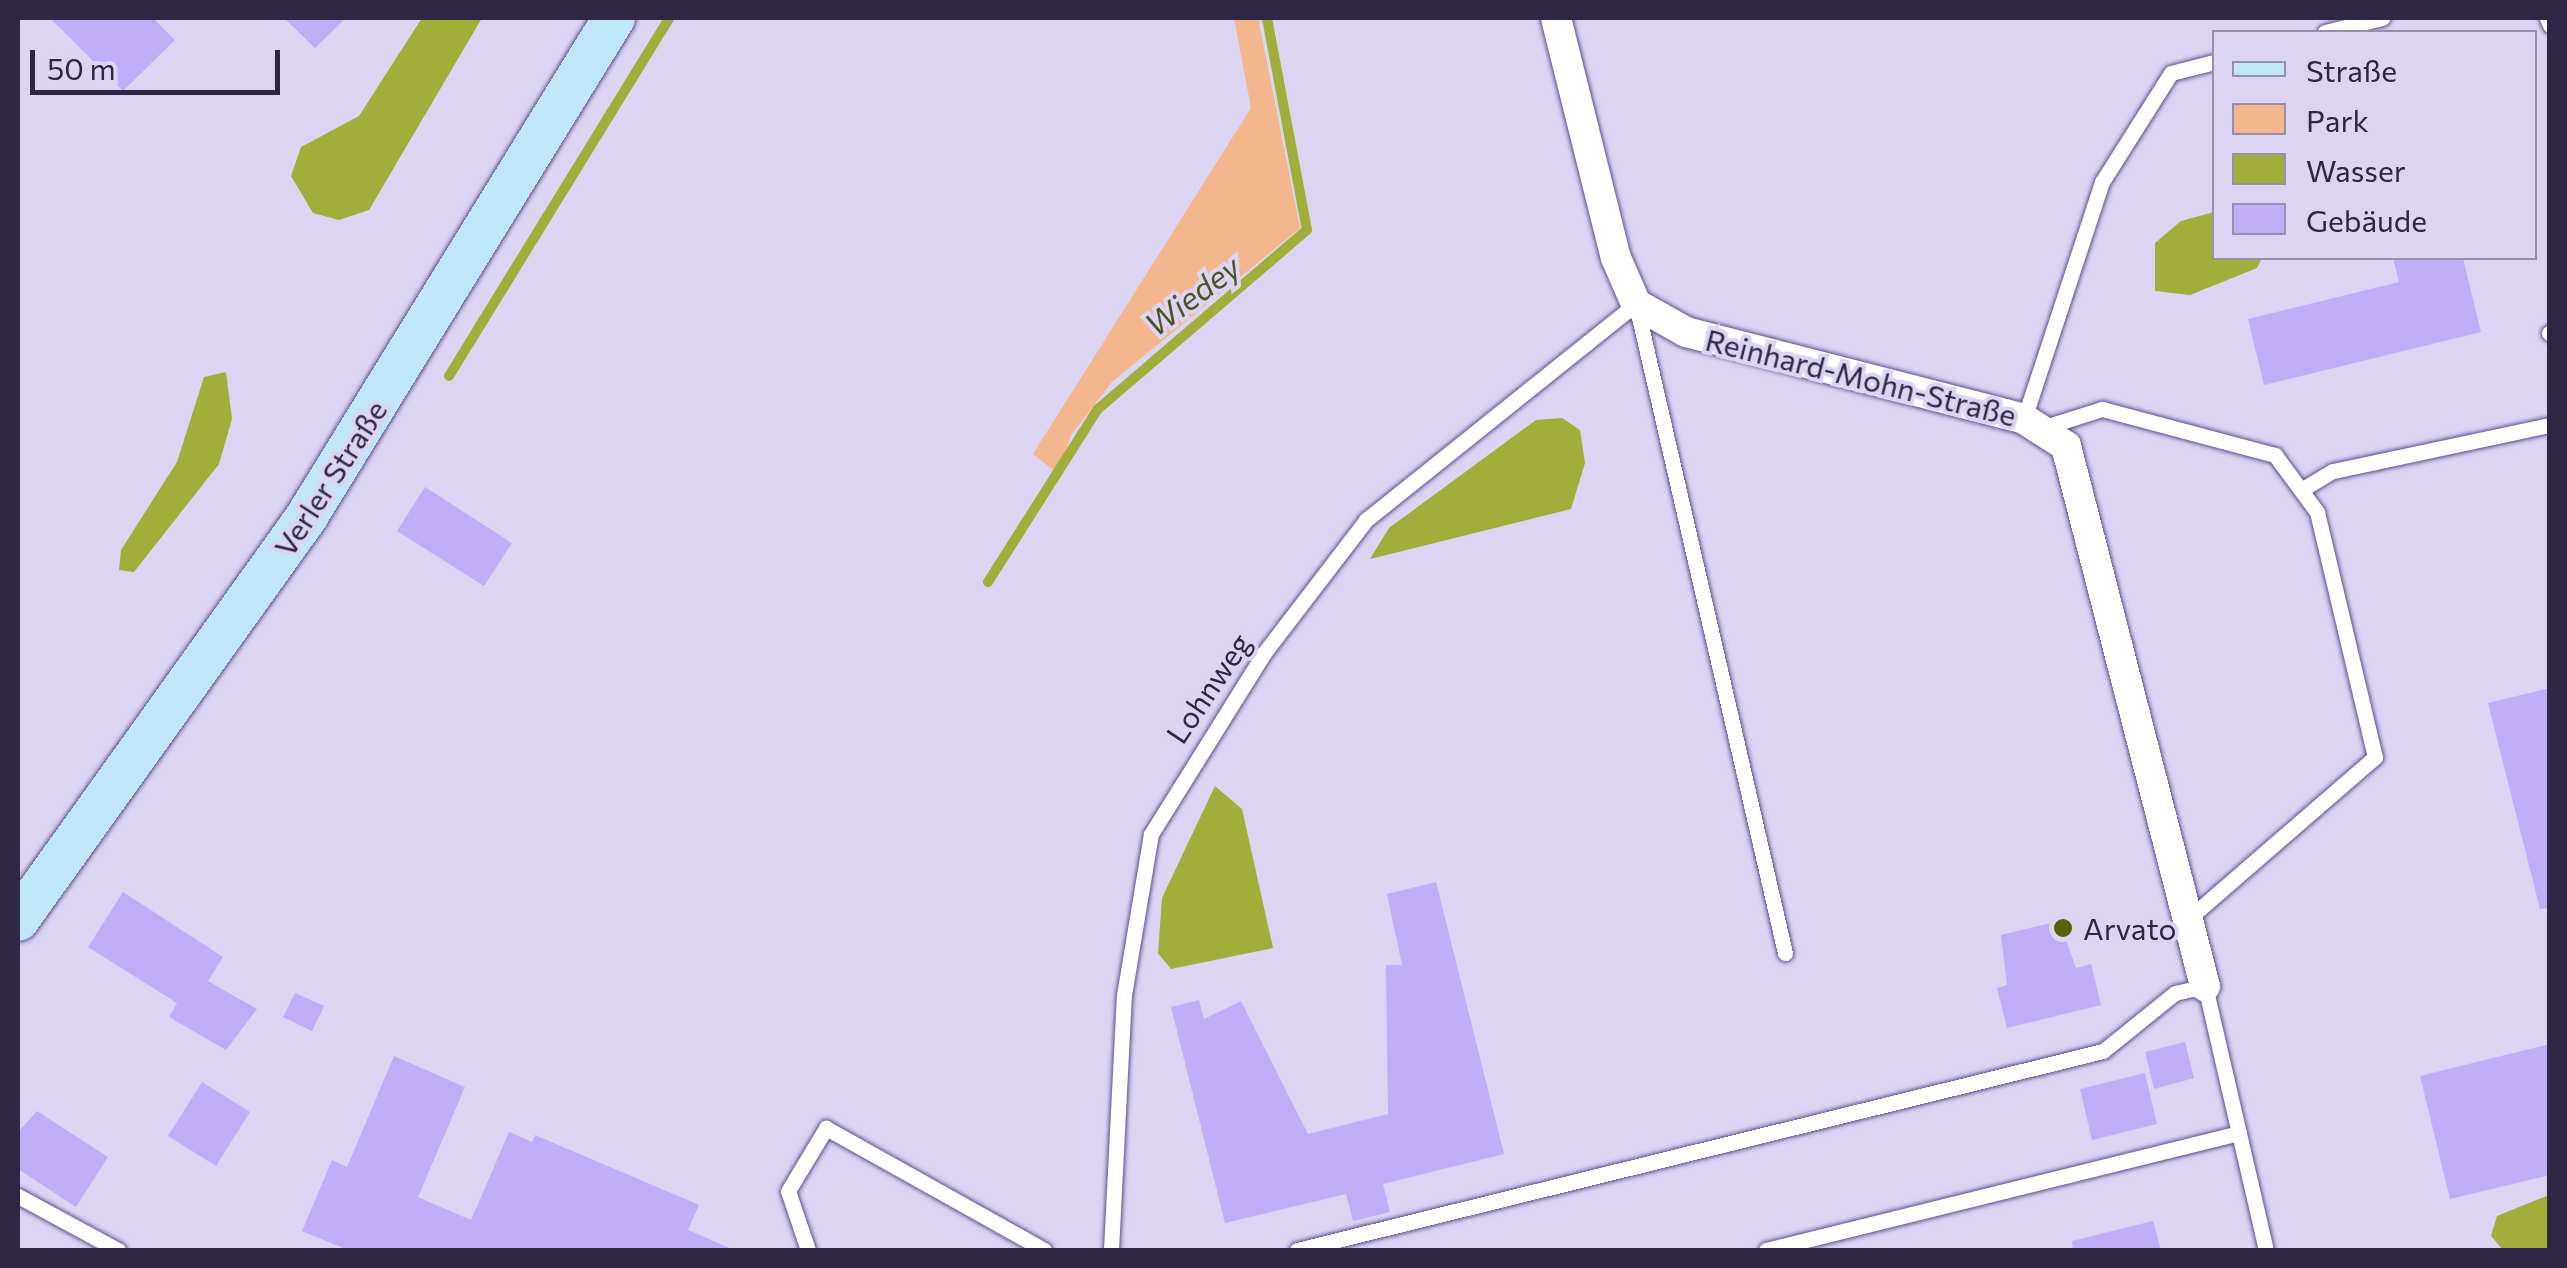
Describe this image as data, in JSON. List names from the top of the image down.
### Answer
{
  "streets": {
    "main road": ["Verler Straße"],
    "street": ["Reinhard-Mohn-Straße"],
    "lane": ["Lohnweg"]
  },
  "crossings": [
    ["Reinhard-Mohn-Straße", "Lohnweg"]
  ],
  "water": ["Wiedey"],
  "places": ["Arvato"],
  "legend": [
    "Straße",
    "Park",
    "Wasser",
    "Gebäude"
  ],
  "scale_bar": "50 m"
}
